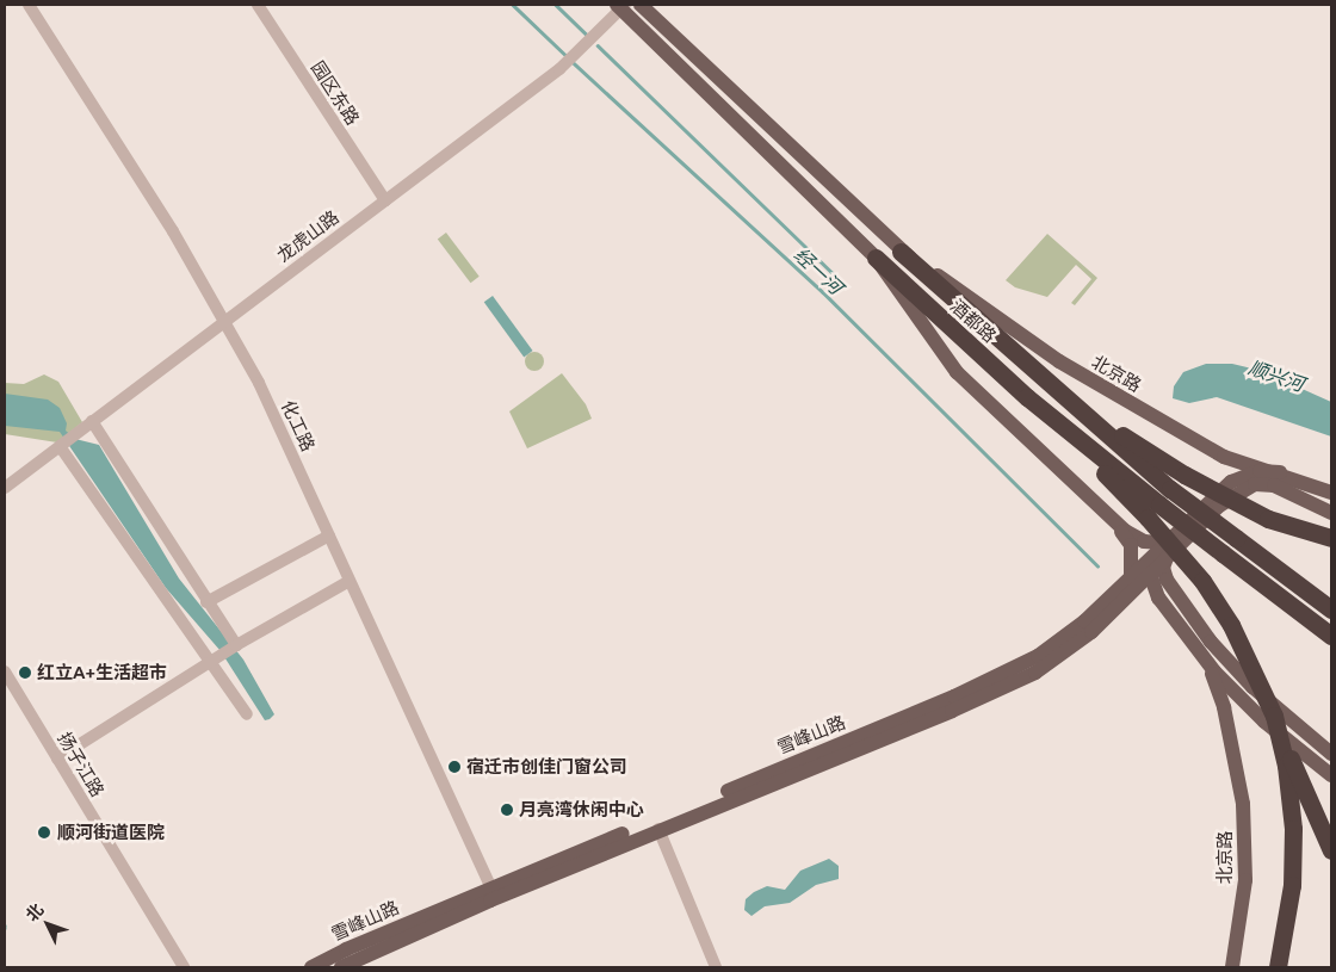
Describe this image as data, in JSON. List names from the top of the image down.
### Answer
{
  "streets": {
    "highway": ["酒都路"],
    "main road": ["北京路", "雪峰山路"],
    "street": [
      "园区东路",
      "龙虎山路",
      "化工路",
      "扬子江路"
    ]
  },
  "crossings": [
    ["园区东路", "龙虎山路"],
    ["龙虎山路", "酒都路"],
    ["龙虎山路", "化工路"],
    ["酒都路", "北京路"],
    ["北京路", "雪峰山路"],
    ["化工路", "雪峰山路"]
  ],
  "water": ["经一河", "顺兴河"],
  "places": [
    "红立A+生活超市",
    "宿迁市创佳门窗公司",
    "月亮湾休闲中心",
    "顺河街道医院"
  ],
  "north": "top left"
}
